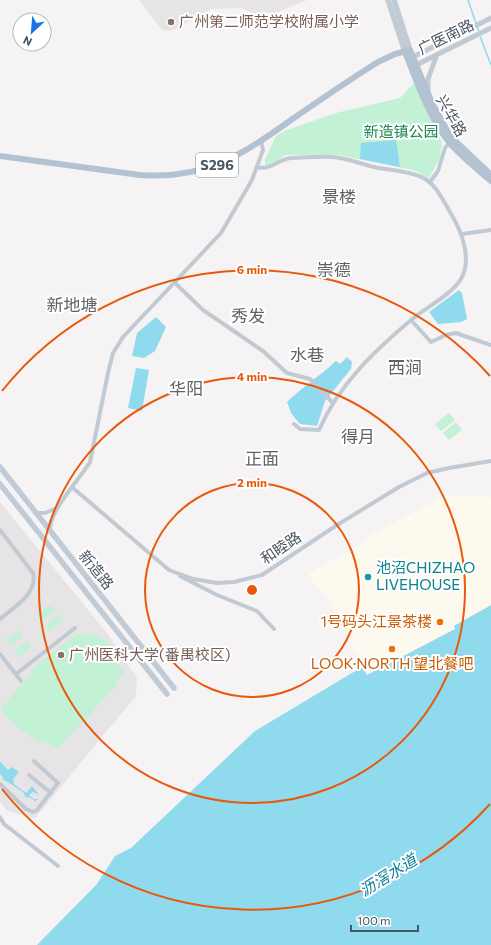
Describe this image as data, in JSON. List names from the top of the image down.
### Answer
{
  "streets": {
    "main road": ["兴华路", "S296", "新造路"],
    "street": ["广医南路", "和睦路"]
  },
  "crossings": [
    ["广医南路", "兴华路"],
    ["兴华路", "S296"]
  ],
  "districts": [
    "景楼",
    "崇德",
    "新地塘",
    "秀发",
    "水巷",
    "西涧",
    "华阳",
    "得月",
    "正面"
  ],
  "water": ["沥滘水道"],
  "parks": ["新造镇公园"],
  "places": [
    "广州第二师范学校附属小学",
    "池沼CHIZHAO LIVEHOUSE",
    "1号码头江景茶楼",
    "LOOK·NORTH 望北餐吧",
    "广州医科大学(番禺校区)"
  ],
  "scale_bar": "100 m",
  "north": "bottom left",
  "rings": ["6 min", "4 min", "2 min"]
}
